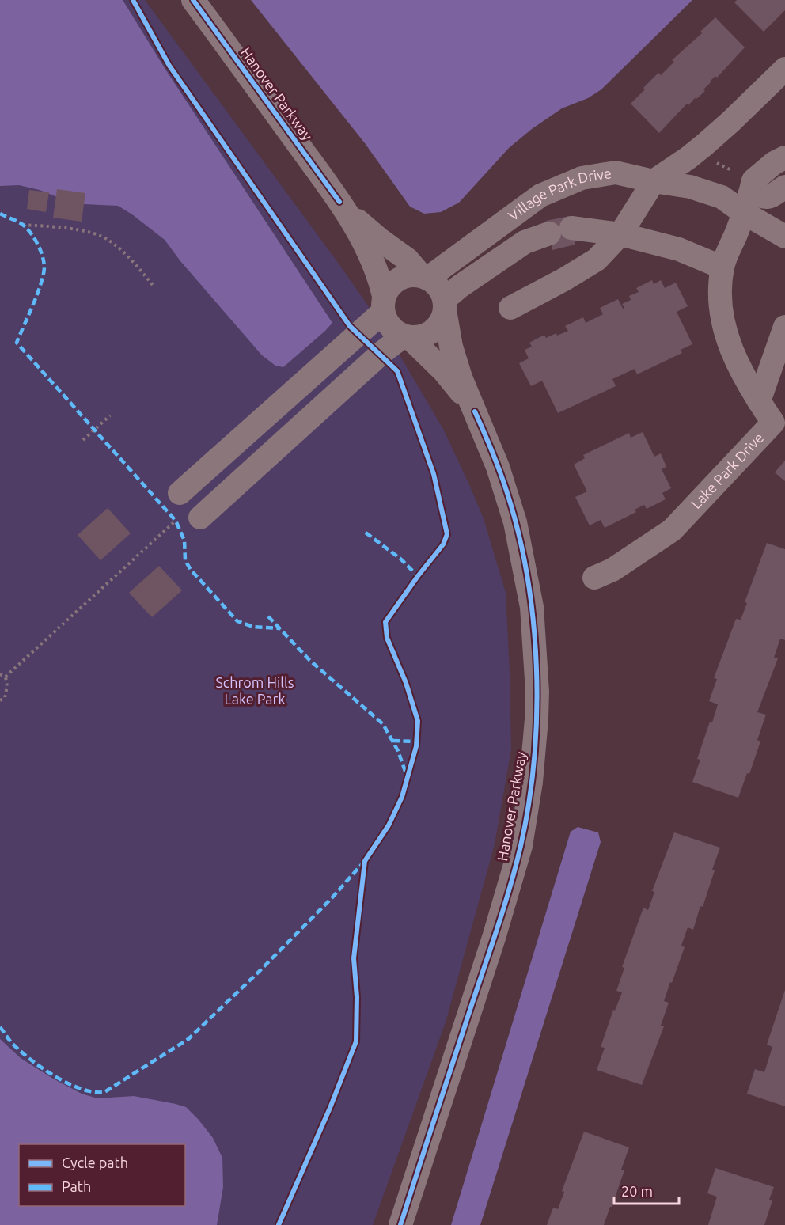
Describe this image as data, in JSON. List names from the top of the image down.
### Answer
{
  "streets": {
    "street": ["Hanover Parkway", "Village Park Drive", "Lake Park Drive"]
  },
  "crossings": [
    ["Hanover Parkway", "Village Park Drive"],
    ["Village Park Drive", "Lake Park Drive"]
  ],
  "parks": ["Schrom Hills Lake Park"],
  "legend": ["Cycle path", "Path"],
  "scale_bar": "20 m"
}
